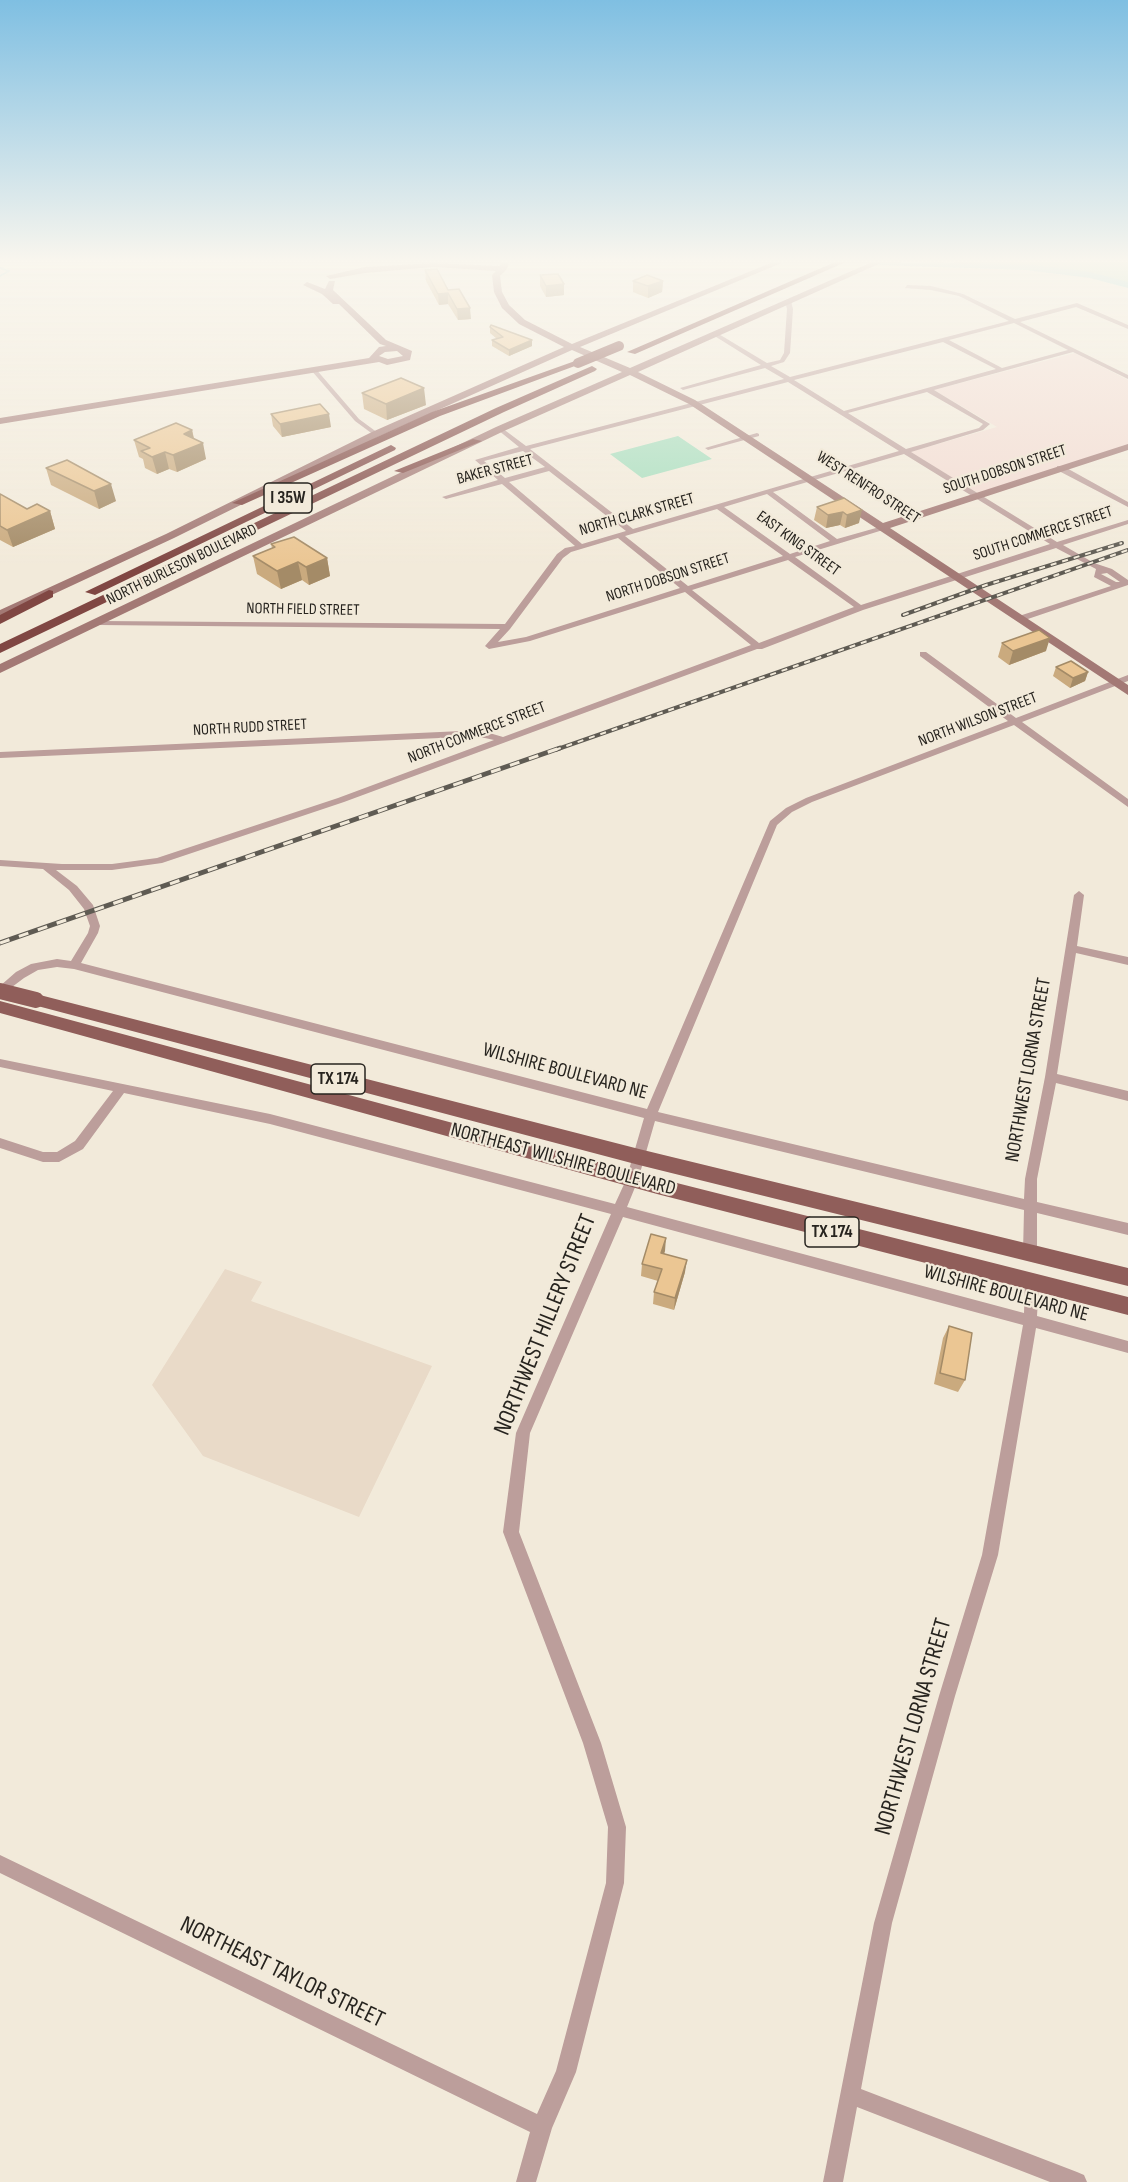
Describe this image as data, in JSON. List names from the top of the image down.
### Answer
{
  "streets": {
    "highway": ["I 35W"],
    "main road": [
      "SOUTH DOBSON STREET",
      "WEST RENFRO STREET",
      "NORTH BURLESON BOULEVARD",
      "TX 174",
      "NORTHEAST WILSHIRE BOULEVARD"
    ],
    "street": [
      "BAKER STREET",
      "NORTH CLARK STREET",
      "SOUTH COMMERCE STREET",
      "EAST KING STREET",
      "NORTH DOBSON STREET",
      "NORTH FIELD STREET",
      "NORTH WILSON STREET",
      "NORTH RUDD STREET",
      "NORTH COMMERCE STREET",
      "NORTHWEST LORNA STREET",
      "WILSHIRE BOULEVARD NE",
      "NORTHWEST HILLERY STREET",
      "NORTHEAST TAYLOR STREET"
    ]
  },
  "crossings": [
    ["SOUTH DOBSON STREET", "WEST RENFRO STREET"],
    ["SOUTH DOBSON STREET", "NORTH DOBSON STREET"],
    ["WEST RENFRO STREET", "NORTH CLARK STREET"],
    ["WEST RENFRO STREET", "SOUTH COMMERCE STREET"],
    ["WEST RENFRO STREET", "NORTH DOBSON STREET"],
    ["WEST RENFRO STREET", "NORTH WILSON STREET"],
    ["WEST RENFRO STREET", "NORTH COMMERCE STREET"],
    ["NORTH CLARK STREET", "EAST KING STREET"],
    ["NORTH CLARK STREET", "NORTH DOBSON STREET"],
    ["NORTH CLARK STREET", "NORTH FIELD STREET"],
    ["SOUTH COMMERCE STREET", "NORTH COMMERCE STREET"],
    ["EAST KING STREET", "NORTH DOBSON STREET"],
    ["EAST KING STREET", "NORTH COMMERCE STREET"],
    ["NORTH BURLESON BOULEVARD", "NORTH FIELD STREET"],
    ["NORTH DOBSON STREET", "NORTH FIELD STREET"],
    ["NORTH WILSON STREET", "NORTHWEST HILLERY STREET"],
    ["NORTH RUDD STREET", "NORTH COMMERCE STREET"],
    ["NORTHWEST LORNA STREET", "WILSHIRE BOULEVARD NE"],
    ["NORTHWEST LORNA STREET", "NORTHEAST WILSHIRE BOULEVARD"],
    ["WILSHIRE BOULEVARD NE", "NORTHEAST WILSHIRE BOULEVARD"],
    ["WILSHIRE BOULEVARD NE", "NORTHWEST HILLERY STREET"],
    ["NORTHEAST WILSHIRE BOULEVARD", "NORTHWEST HILLERY STREET"],
    ["NORTHWEST HILLERY STREET", "NORTHEAST TAYLOR STREET"]
  ]
}
